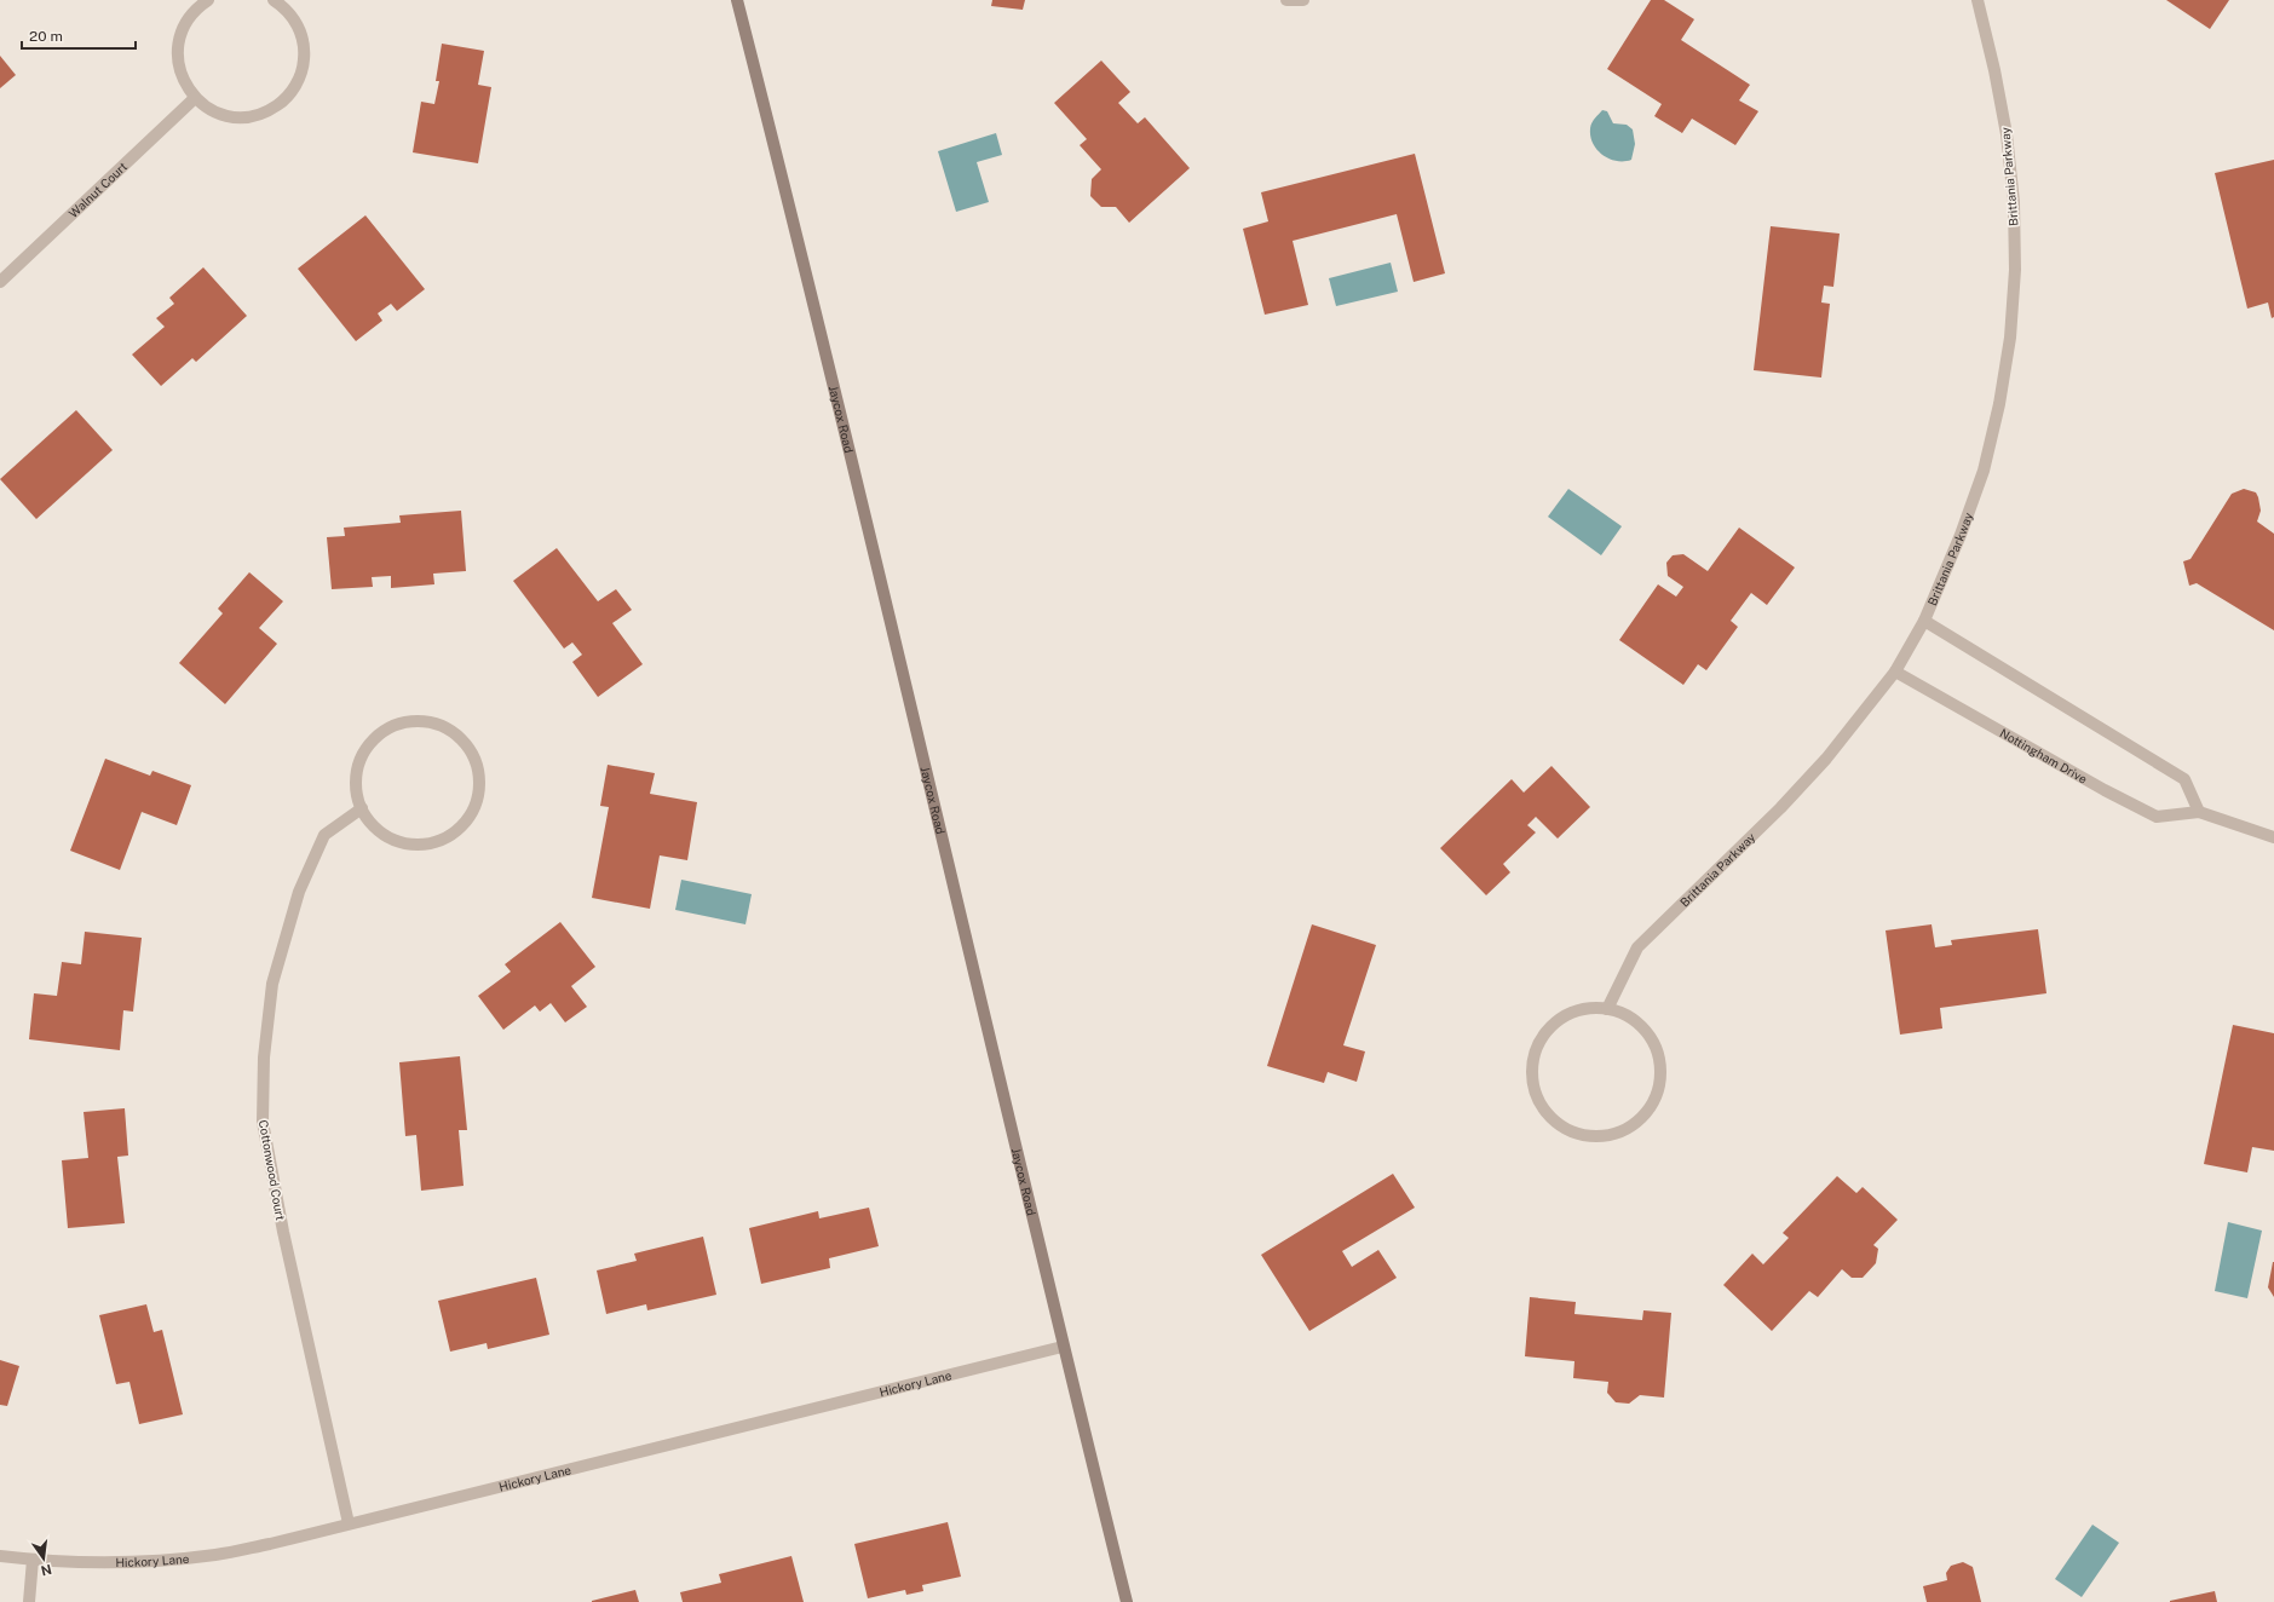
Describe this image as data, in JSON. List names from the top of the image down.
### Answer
{
  "streets": {
    "street": [
      "Brittania Parkway",
      "Walnut Court",
      "Jaycox Road",
      "Nottingham Drive",
      "Cottonwood Court",
      "Hickory Lane"
    ]
  },
  "crossings": [
    ["Brittania Parkway", "Nottingham Drive"],
    ["Jaycox Road", "Hickory Lane"],
    ["Cottonwood Court", "Hickory Lane"]
  ],
  "scale_bar": "20 m",
  "north": "bottom"
}
